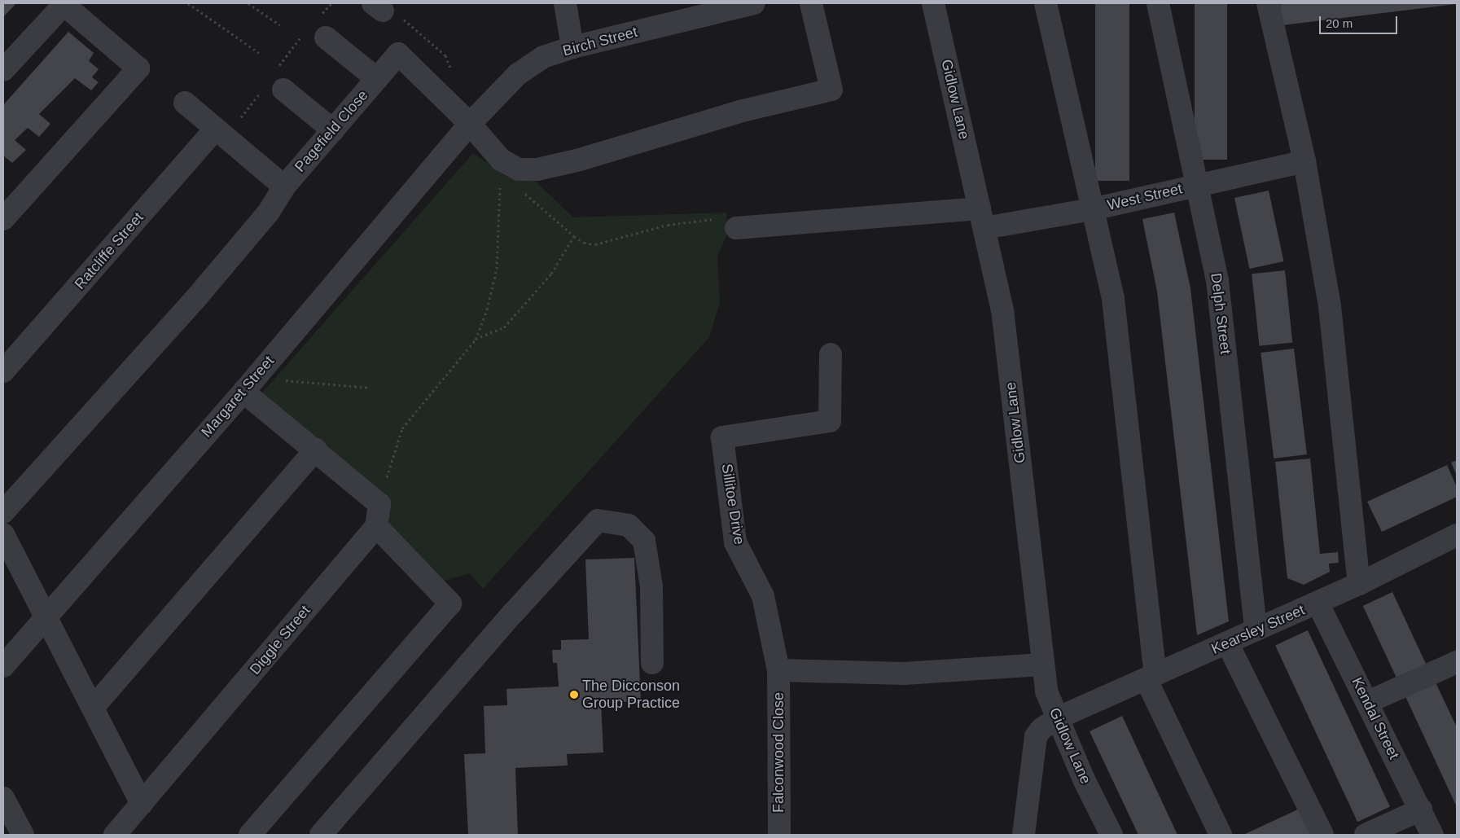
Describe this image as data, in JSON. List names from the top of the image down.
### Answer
{
  "streets": {
    "street": [
      "Birch Street",
      "Gidlow Lane",
      "Pagefield Close",
      "West Street",
      "Ratcliffe Street",
      "Delph Street",
      "Margaret Street",
      "Sillitoe Drive",
      "Kearsley Street",
      "Diggle Street",
      "Kendal Street",
      "Falconwood Close"
    ]
  },
  "crossings": [
    ["Birch Street", "Pagefield Close"],
    ["Birch Street", "Margaret Street"],
    ["Gidlow Lane", "West Street"],
    ["Gidlow Lane", "Kearsley Street"],
    ["Pagefield Close", "Margaret Street"],
    ["West Street", "Delph Street"],
    ["Delph Street", "Kearsley Street"],
    ["Sillitoe Drive", "Falconwood Close"],
    ["Kearsley Street", "Kendal Street"]
  ],
  "places": ["The Dicconson Group Practice"],
  "scale_bar": "20 m"
}
